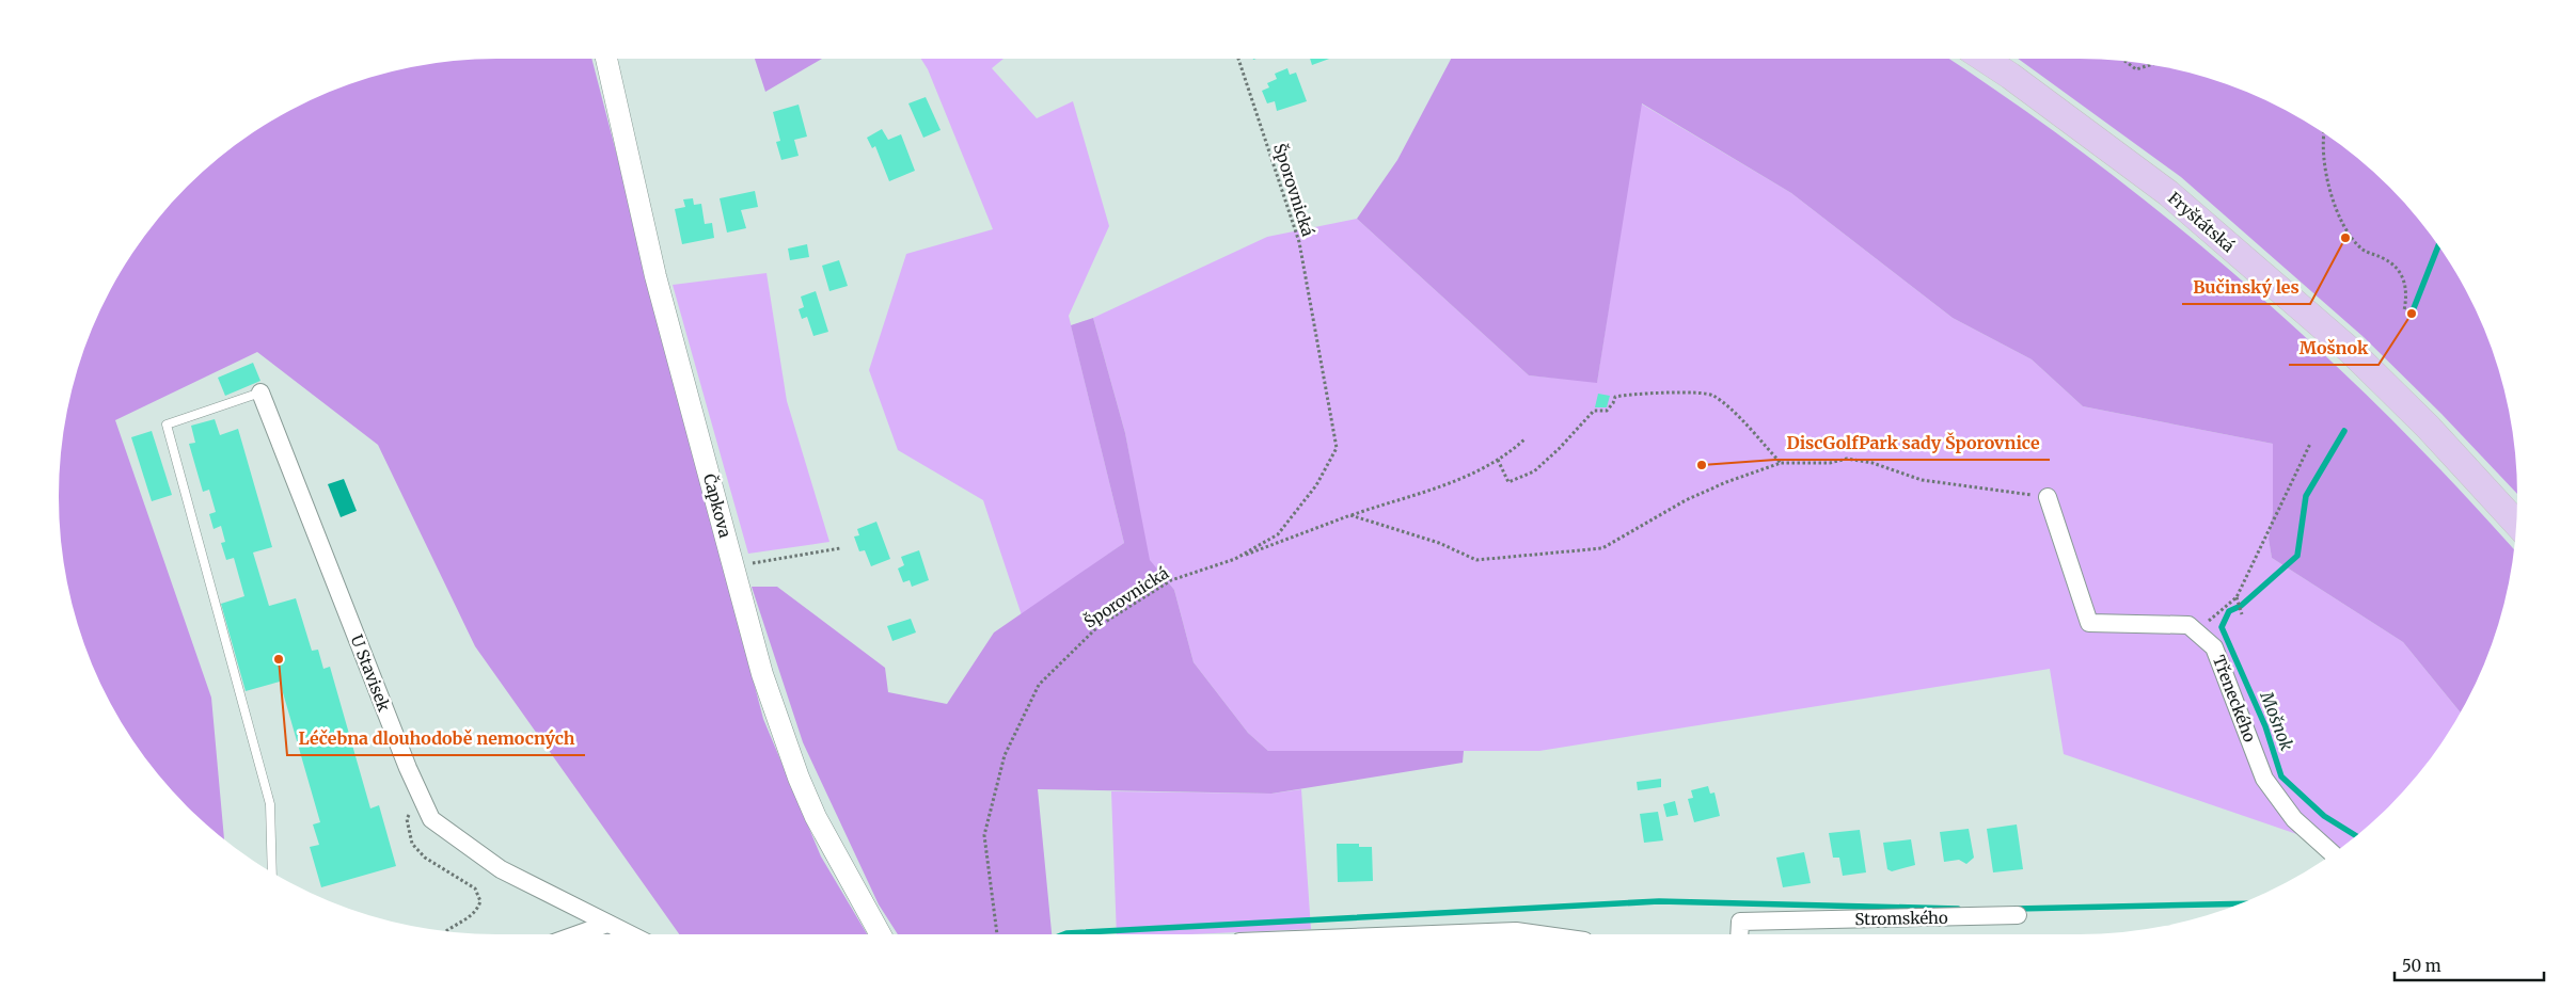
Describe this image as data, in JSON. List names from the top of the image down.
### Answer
{
  "streets": {
    "main road": ["Fryštátská"],
    "street": [
      "Čapkova",
      "U Stavisek",
      "Třeneckého",
      "Stromského"
    ],
    "path": ["Šporovnická"]
  },
  "water": ["Mošnok"],
  "places": [
    "Bučinský les",
    "Mošnok",
    "DiscGolfPark sady Šporovnice",
    "Léčebna dlouhodobě nemocných"
  ],
  "scale_bar": "50 m"
}
